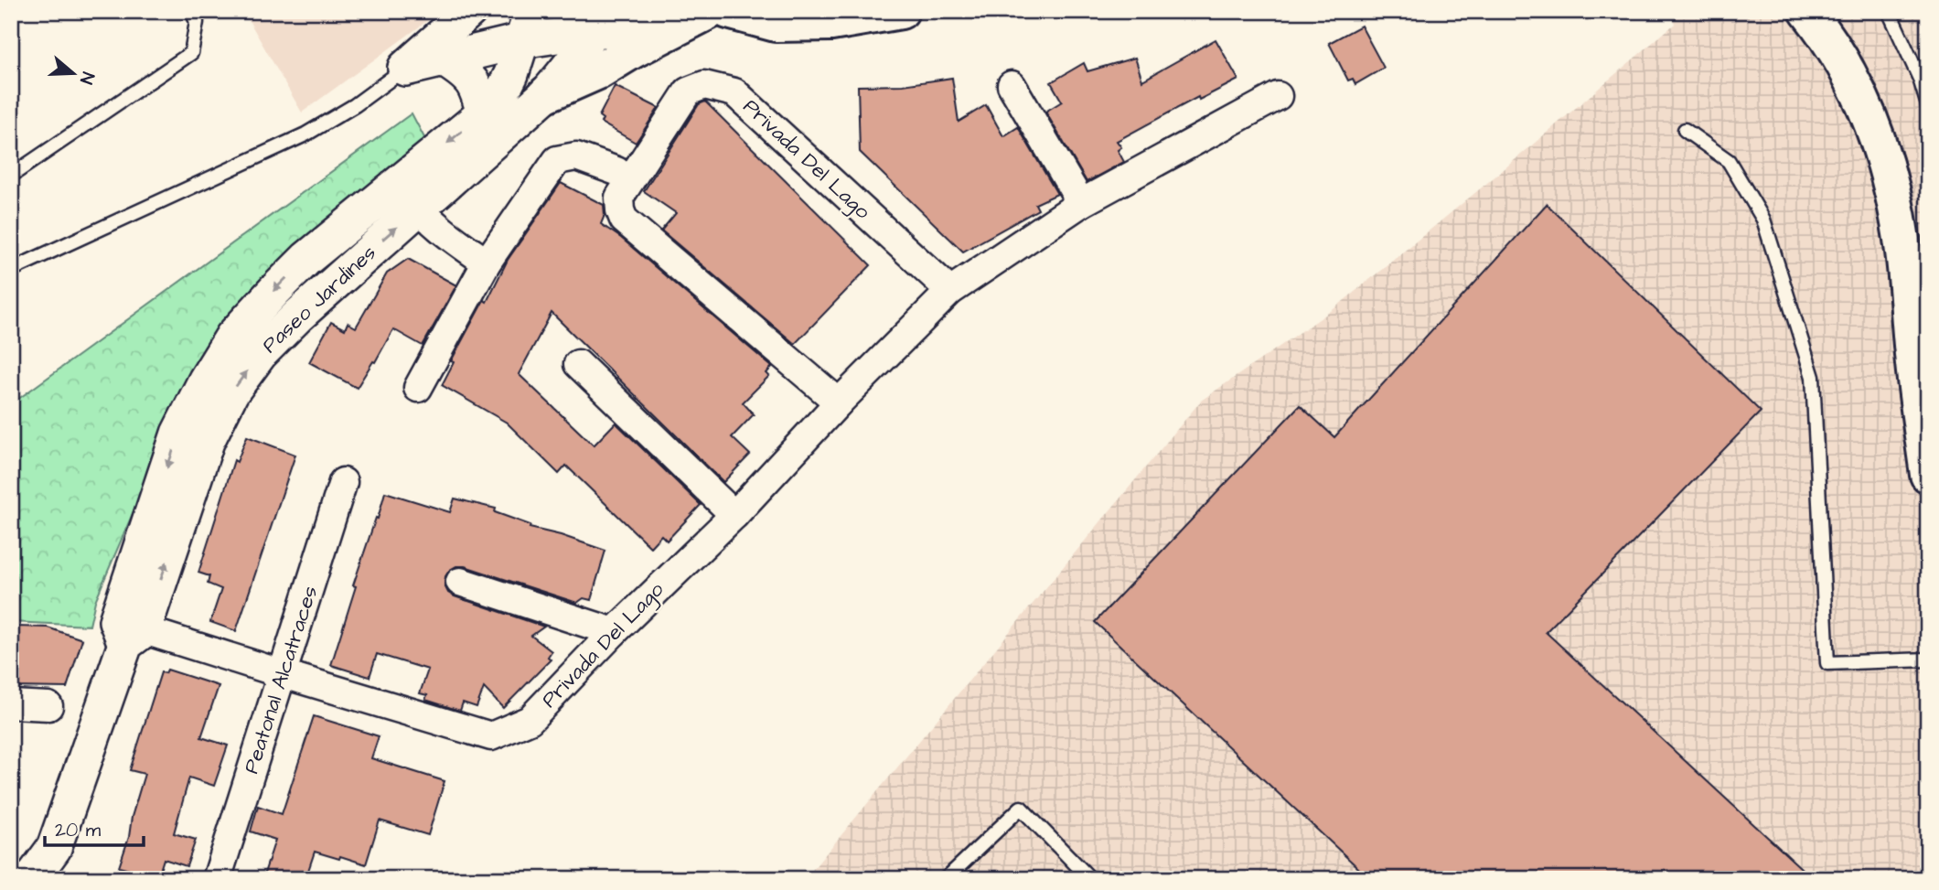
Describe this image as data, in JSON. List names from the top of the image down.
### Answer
{
  "streets": {
    "street": ["Privada Del Lago", "Paseo Jardines", "Peatonal Alcatraces"]
  },
  "crossings": [
    ["Privada Del Lago", "Peatonal Alcatraces"]
  ],
  "scale_bar": "20 m",
  "north": "right"
}
